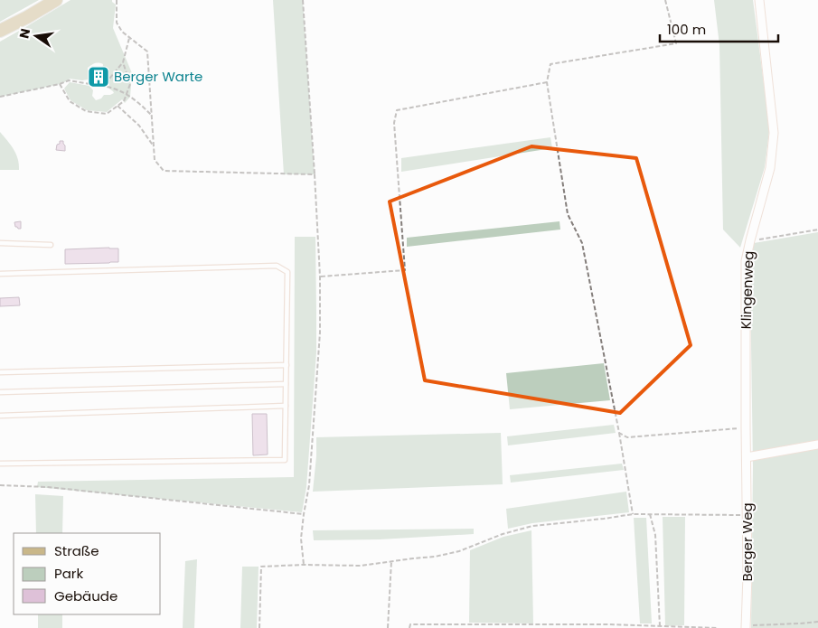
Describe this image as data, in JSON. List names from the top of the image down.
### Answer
{
  "streets": {
    "street": ["Klingenweg", "Berger Weg"]
  },
  "crossings": [
    ["Klingenweg", "Berger Weg"]
  ],
  "places": {
    "building": ["Berger Warte"]
  },
  "legend": ["Straße", "Park", "Gebäude"],
  "scale_bar": "100 m",
  "north": "left"
}
